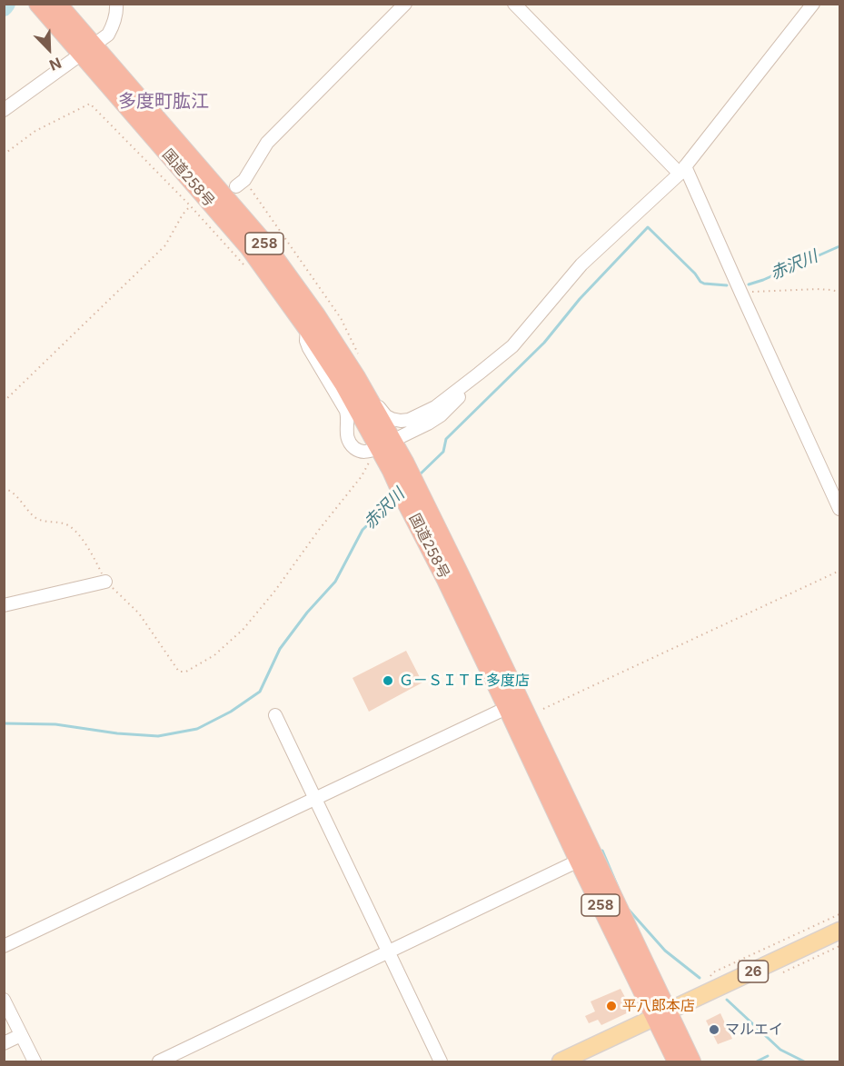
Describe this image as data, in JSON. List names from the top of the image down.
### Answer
{
  "streets": {
    "highway": ["国道258号", "258"],
    "main road": ["26"]
  },
  "crossings": [
    ["国道258号", "26"]
  ],
  "districts": ["多度町肱江"],
  "water": ["赤沢川"],
  "places": ["Ｇ－ＳＩＴＥ多度店", "平八郎本店", "マルエイ"],
  "north": "bottom right"
}
